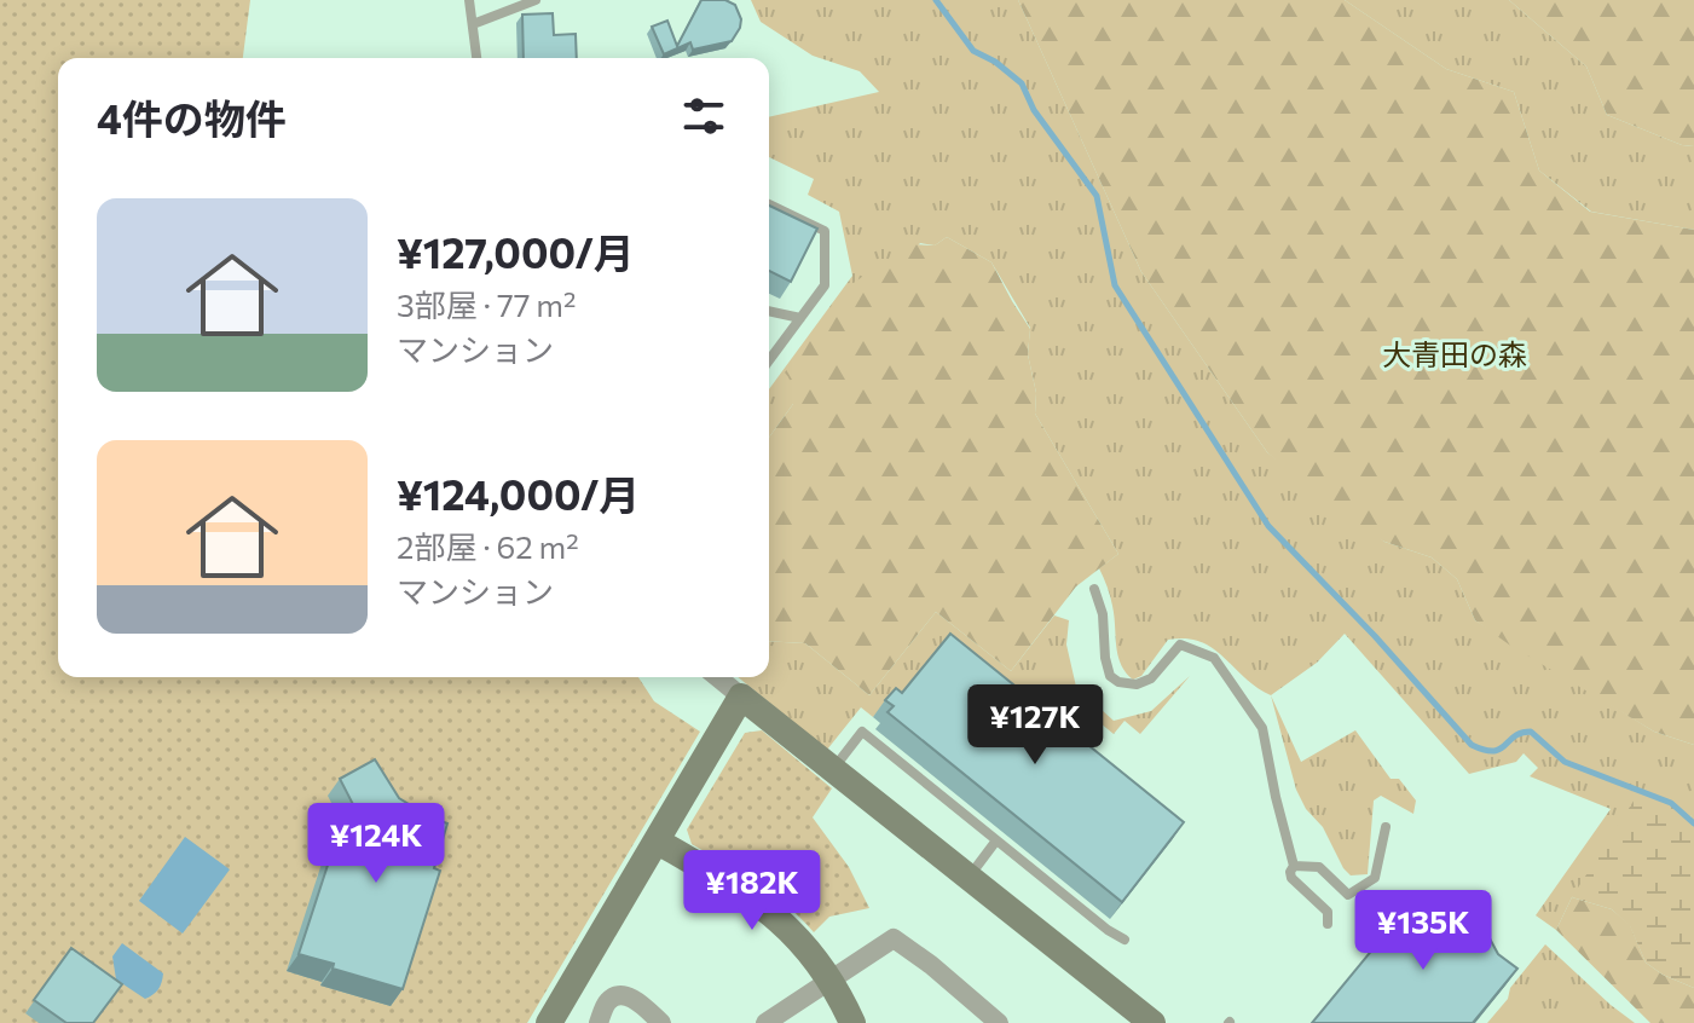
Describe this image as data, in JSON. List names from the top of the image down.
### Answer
{
  "parks": ["大青田の森"],
  "page": {
    "heading": "4件の物件",
    "list": [
      {
        "name": "¥127,000/月",
        "note": "3部屋 · 77 m² · マンション"
      },
      {
        "name": "¥124,000/月",
        "note": "2部屋 · 62 m² · マンション"
      }
    ],
    "price": [
      "¥127K",
      "¥124K",
      "¥182K",
      "¥135K"
    ]
  }
}
